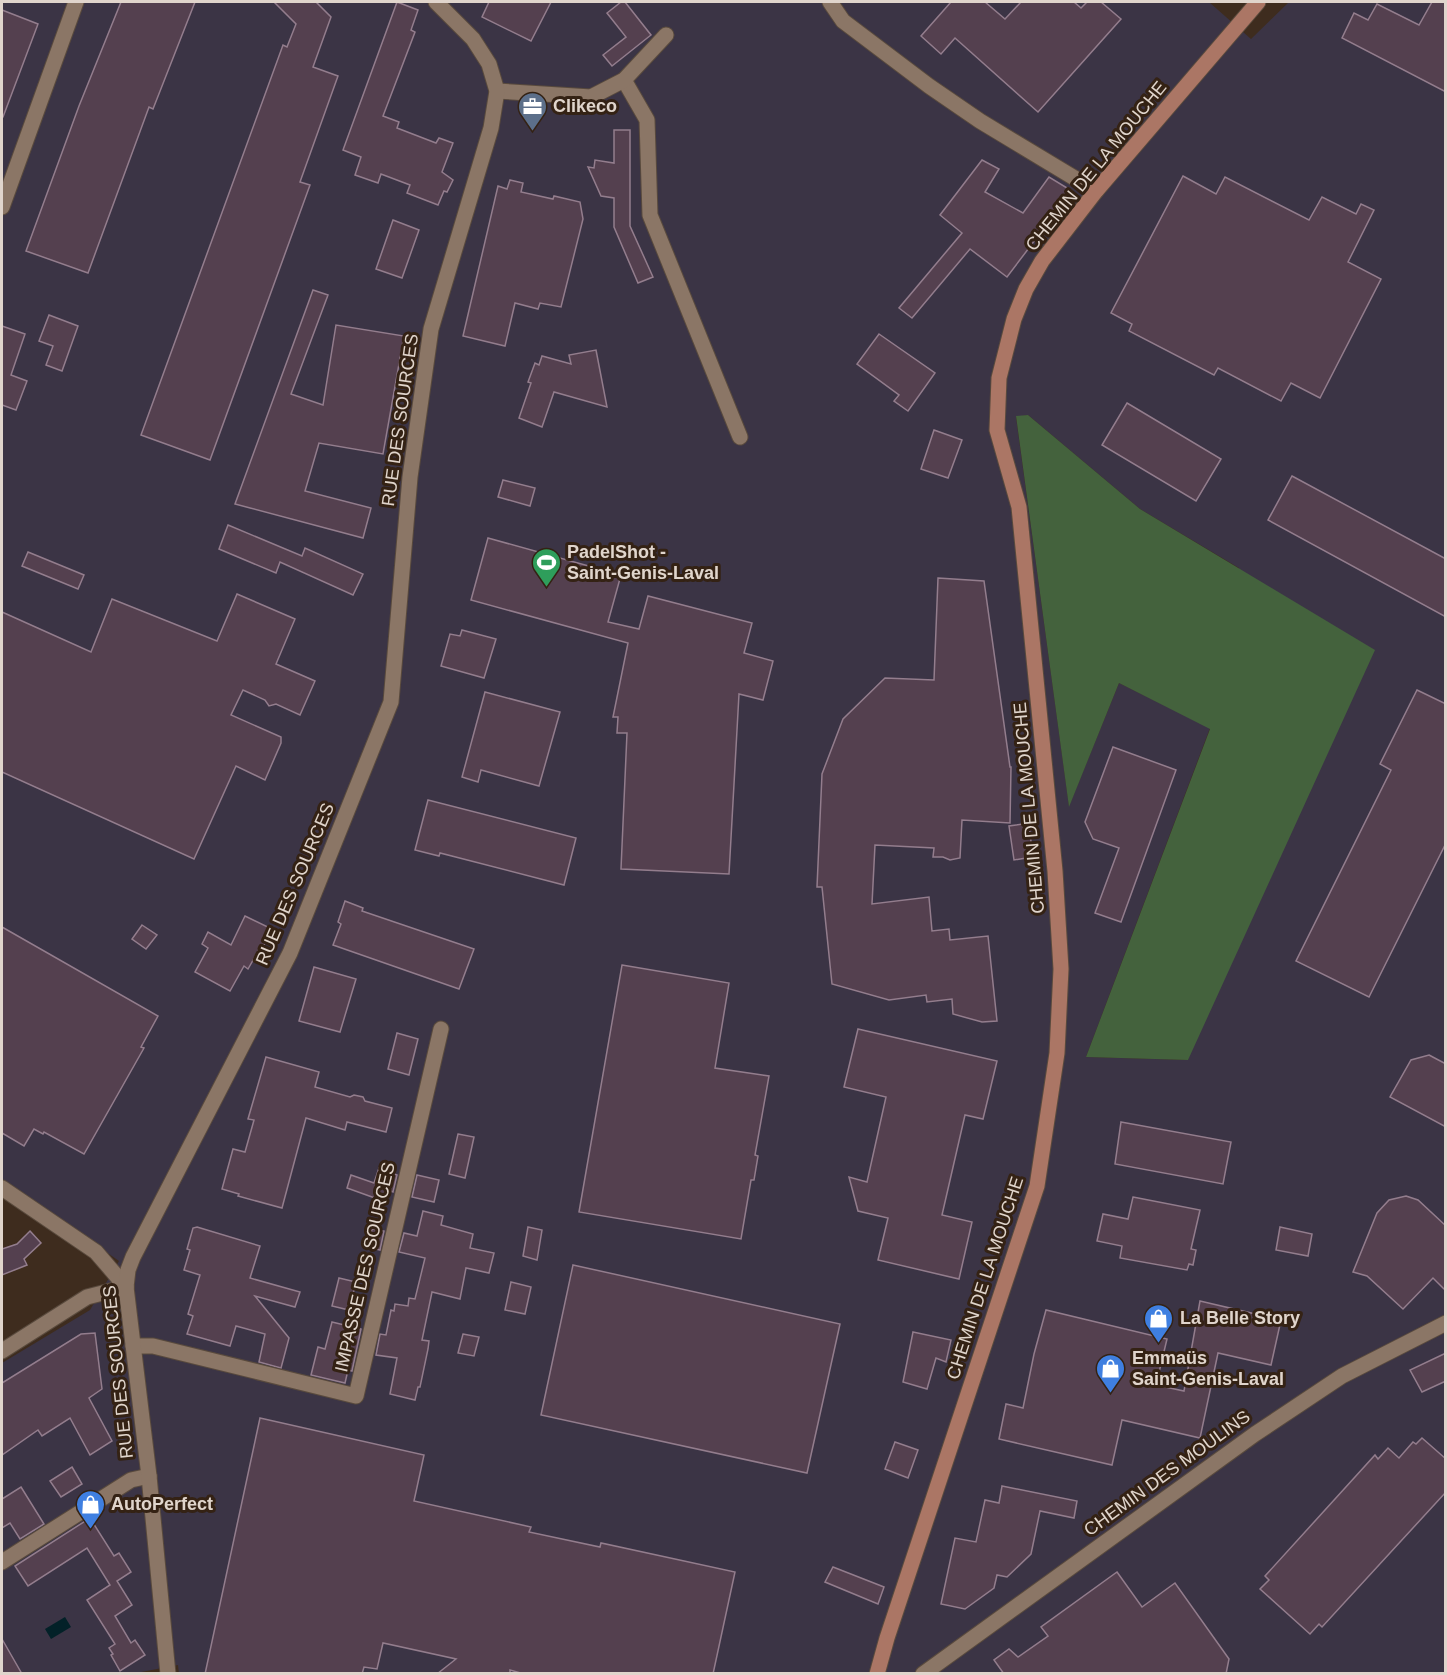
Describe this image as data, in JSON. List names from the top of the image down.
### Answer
{
  "streets": {
    "street": [
      "CHEMIN DE LA MOUCHE",
      "RUE DES SOURCES",
      "IMPASSE DES SOURCES",
      "CHEMIN DES MOULINS"
    ]
  },
  "crossings": [
    ["RUE DES SOURCES", "IMPASSE DES SOURCES"]
  ],
  "places": {
    "office": ["Clikeco"],
    "sports": ["PadelShot - Saint-Genis-Laval"],
    "shop": ["La Belle Story", "Emmaüs Saint-Genis-Laval", "AutoPerfect"]
  }
}
